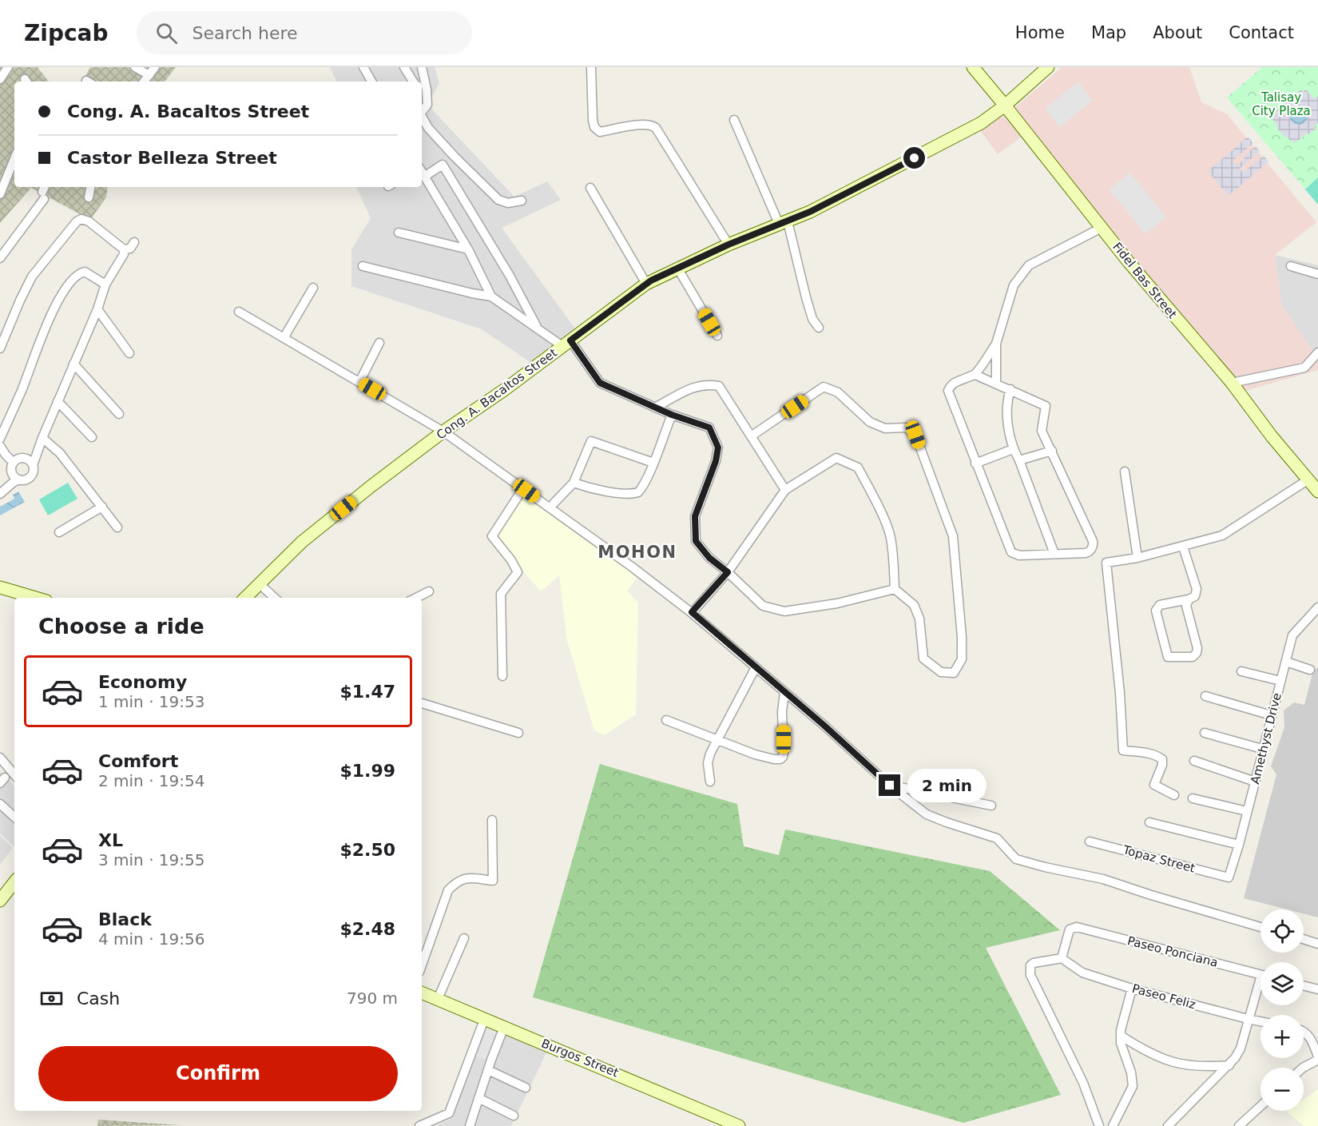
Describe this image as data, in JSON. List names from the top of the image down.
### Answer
{
  "streets": {
    "street": [
      "Fidel Bas Street",
      "Cong. A. Bacaltos Street",
      "Amethyst Drive",
      "Topaz Street",
      "Paseo Ponciana",
      "Paseo Feliz",
      "Burgos Street"
    ]
  },
  "crossings": [
    ["Fidel Bas Street", "Cong. A. Bacaltos Street"],
    ["Amethyst Drive", "Topaz Street"],
    ["Paseo Ponciana", "Paseo Feliz"]
  ],
  "districts": ["MOHON"],
  "parks": ["Talisay City Plaza"],
  "page": {
    "header": "Zipcab",
    "search": "Search here",
    "nav": [
      "Home",
      "Map",
      "About",
      "Contact"
    ],
    "banner": ["Cong. A. Bacaltos Street", "Castor Belleza Street"],
    "heading": "Choose a ride",
    "list": [
      {
        "name": "Economy",
        "note": "1 min · 19:53",
        "value": "$1.47"
      },
      {
        "name": "Comfort",
        "note": "2 min · 19:54",
        "value": "$1.99"
      },
      {
        "name": "XL",
        "note": "3 min · 19:55",
        "value": "$2.50"
      },
      {
        "name": "Black",
        "note": "4 min · 19:56",
        "value": "$2.48"
      }
    ],
    "bubble": "2 min",
    "map_buttons": ["+", "−"],
    "pay": ["Cash", "790 m"],
    "buttons": "Confirm"
  }
}
